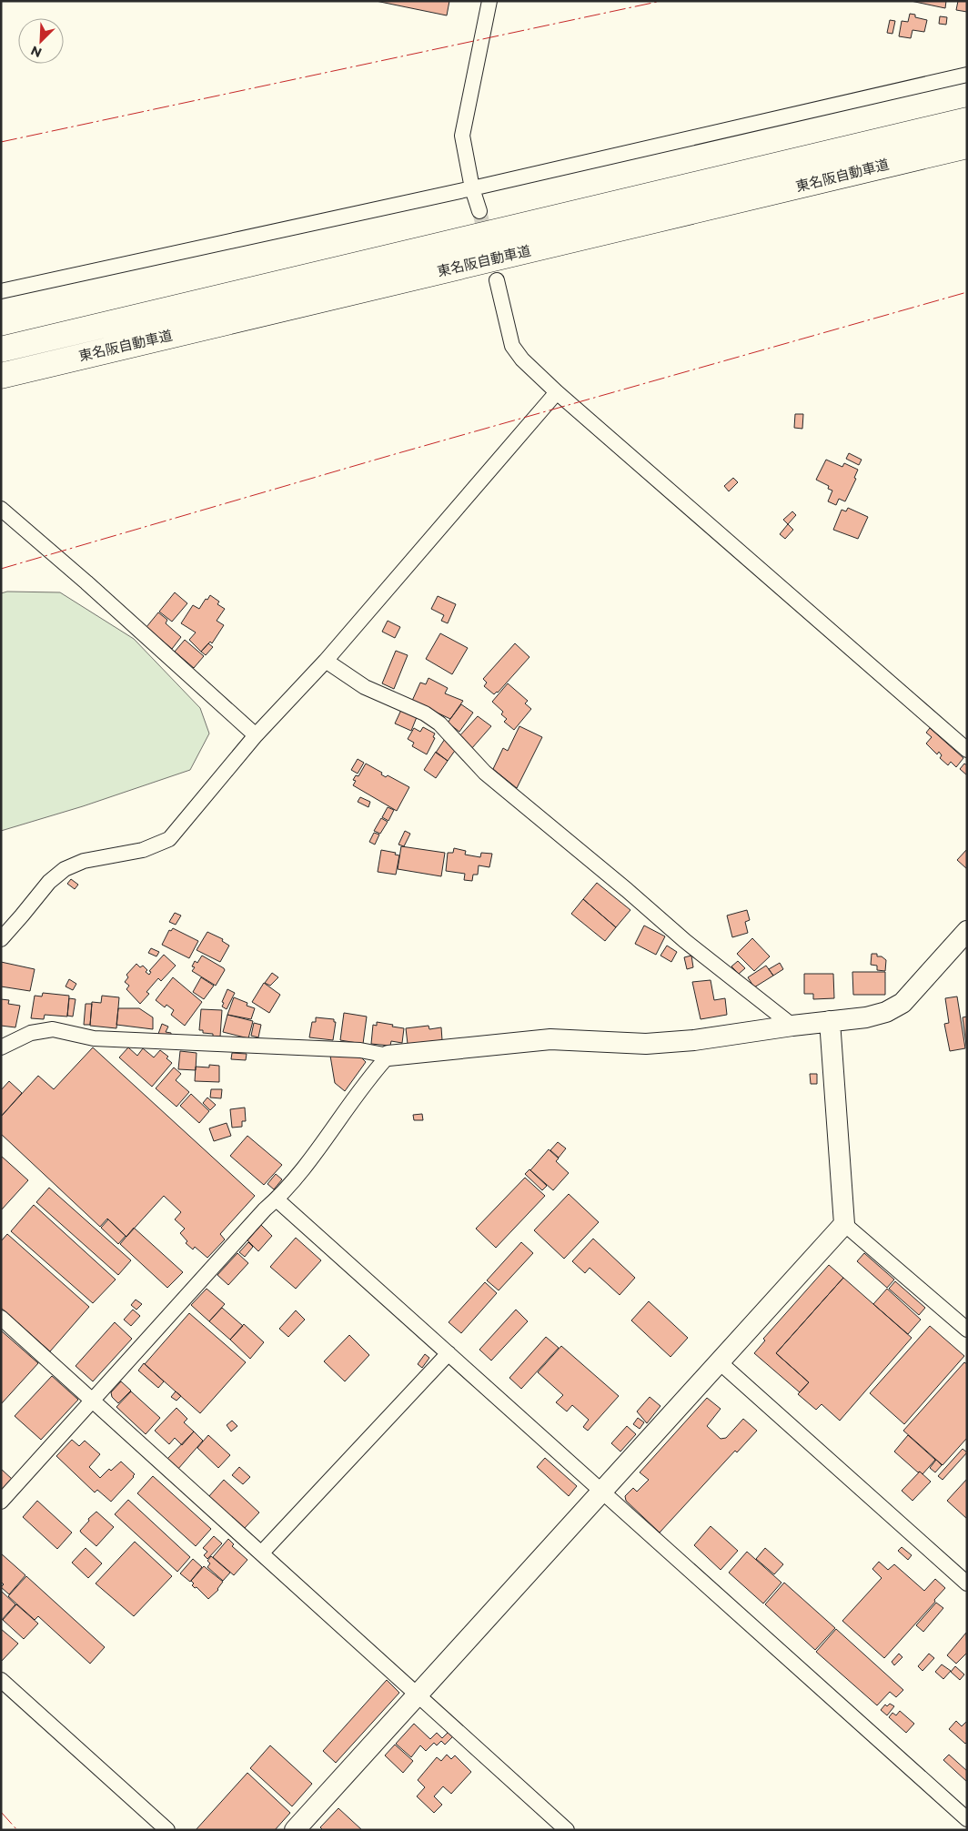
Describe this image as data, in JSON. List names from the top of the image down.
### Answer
{
  "streets": {
    "highway": ["東名阪自動車道"]
  },
  "north": "bottom left"
}
